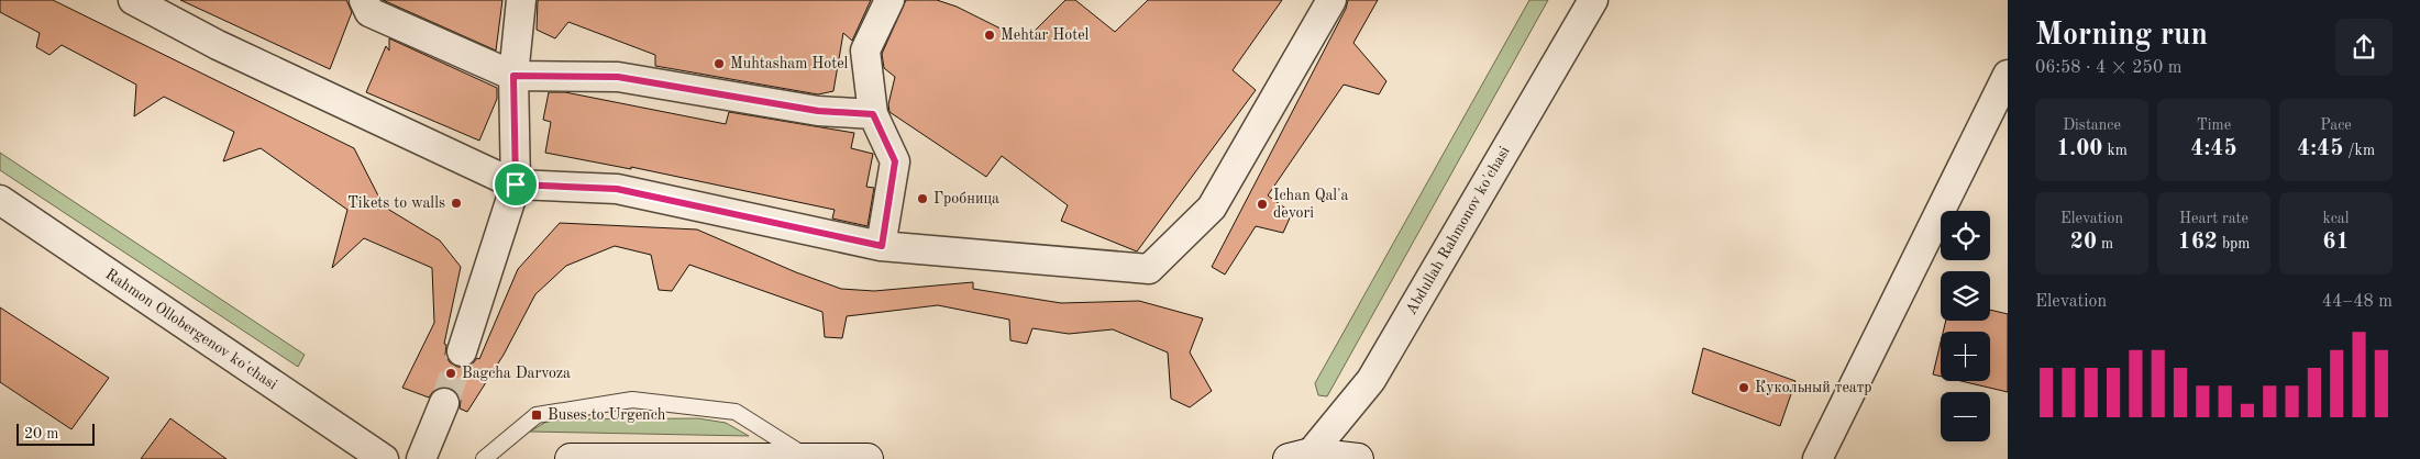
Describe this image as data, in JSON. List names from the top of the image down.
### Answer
{
  "streets": {
    "street": ["Abdullah Rahmonov ko'chasi", "Rahmon Ollobergenov ko'chasi"]
  },
  "places": {
    "other": [
      "Mehtar Hotel",
      "Muhtasham Hotel",
      "Гробница",
      "Tikets to walls",
      "Ichan Qal'a devori",
      "Bagcha Darvoza",
      "Кукольный театр"
    ],
    "transit": ["Buses to Urgench"]
  },
  "scale_bar": "20 m",
  "page": {
    "heading": ["Morning run", "06:58 · 4 × 250 m"],
    "stats": [
      ["Distance", "1.00 km"],
      ["Time", "4:45"],
      ["Pace", "4:45 /km"],
      ["Elevation", "20 m"],
      ["Heart rate", "162 bpm"],
      ["kcal", "61"]
    ],
    "map_buttons": ["+", "−"],
    "chart": ["Elevation", "44–48 m"],
    "scale": "20 m"
  }
}
